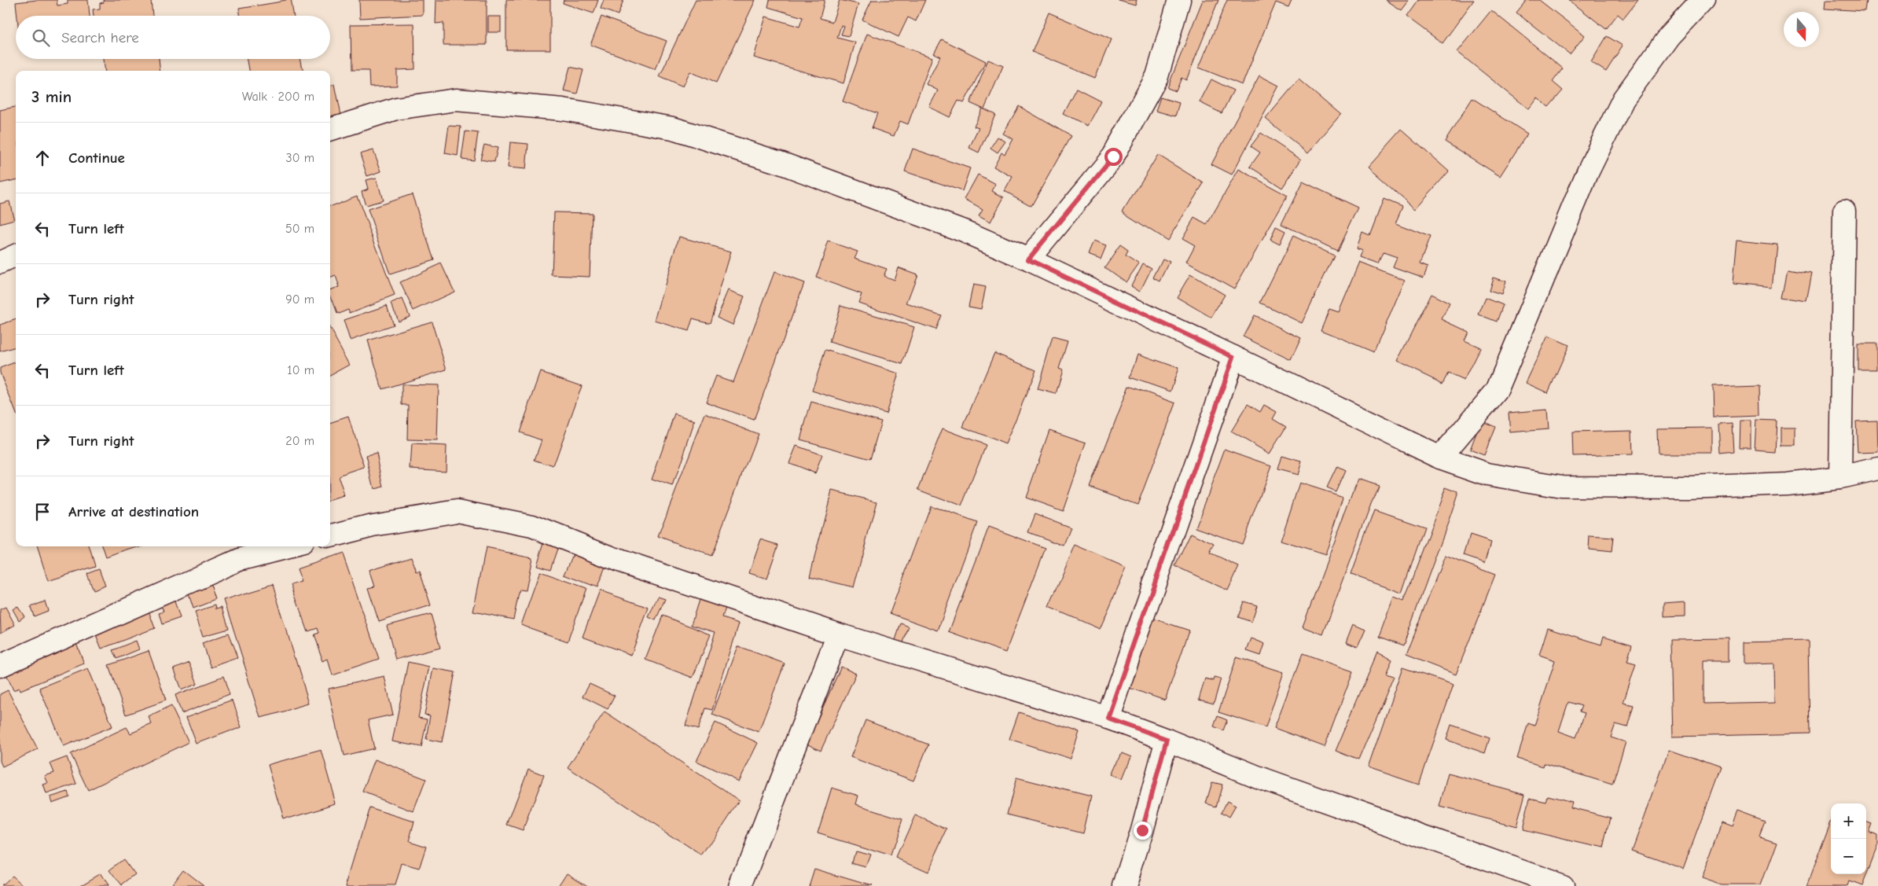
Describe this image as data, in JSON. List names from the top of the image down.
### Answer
{
  "north": "bottom",
  "page": {
    "search": "Search here",
    "heading": ["3 min", "Walk · 200 m"],
    "list": [
      ["Continue", "30 m"],
      ["Turn left", "50 m"],
      ["Turn right", "90 m"],
      ["Turn left", "10 m"],
      ["Turn right", "20 m"],
      "Arrive at destination"
    ],
    "map_buttons": ["+", "−"]
  }
}
